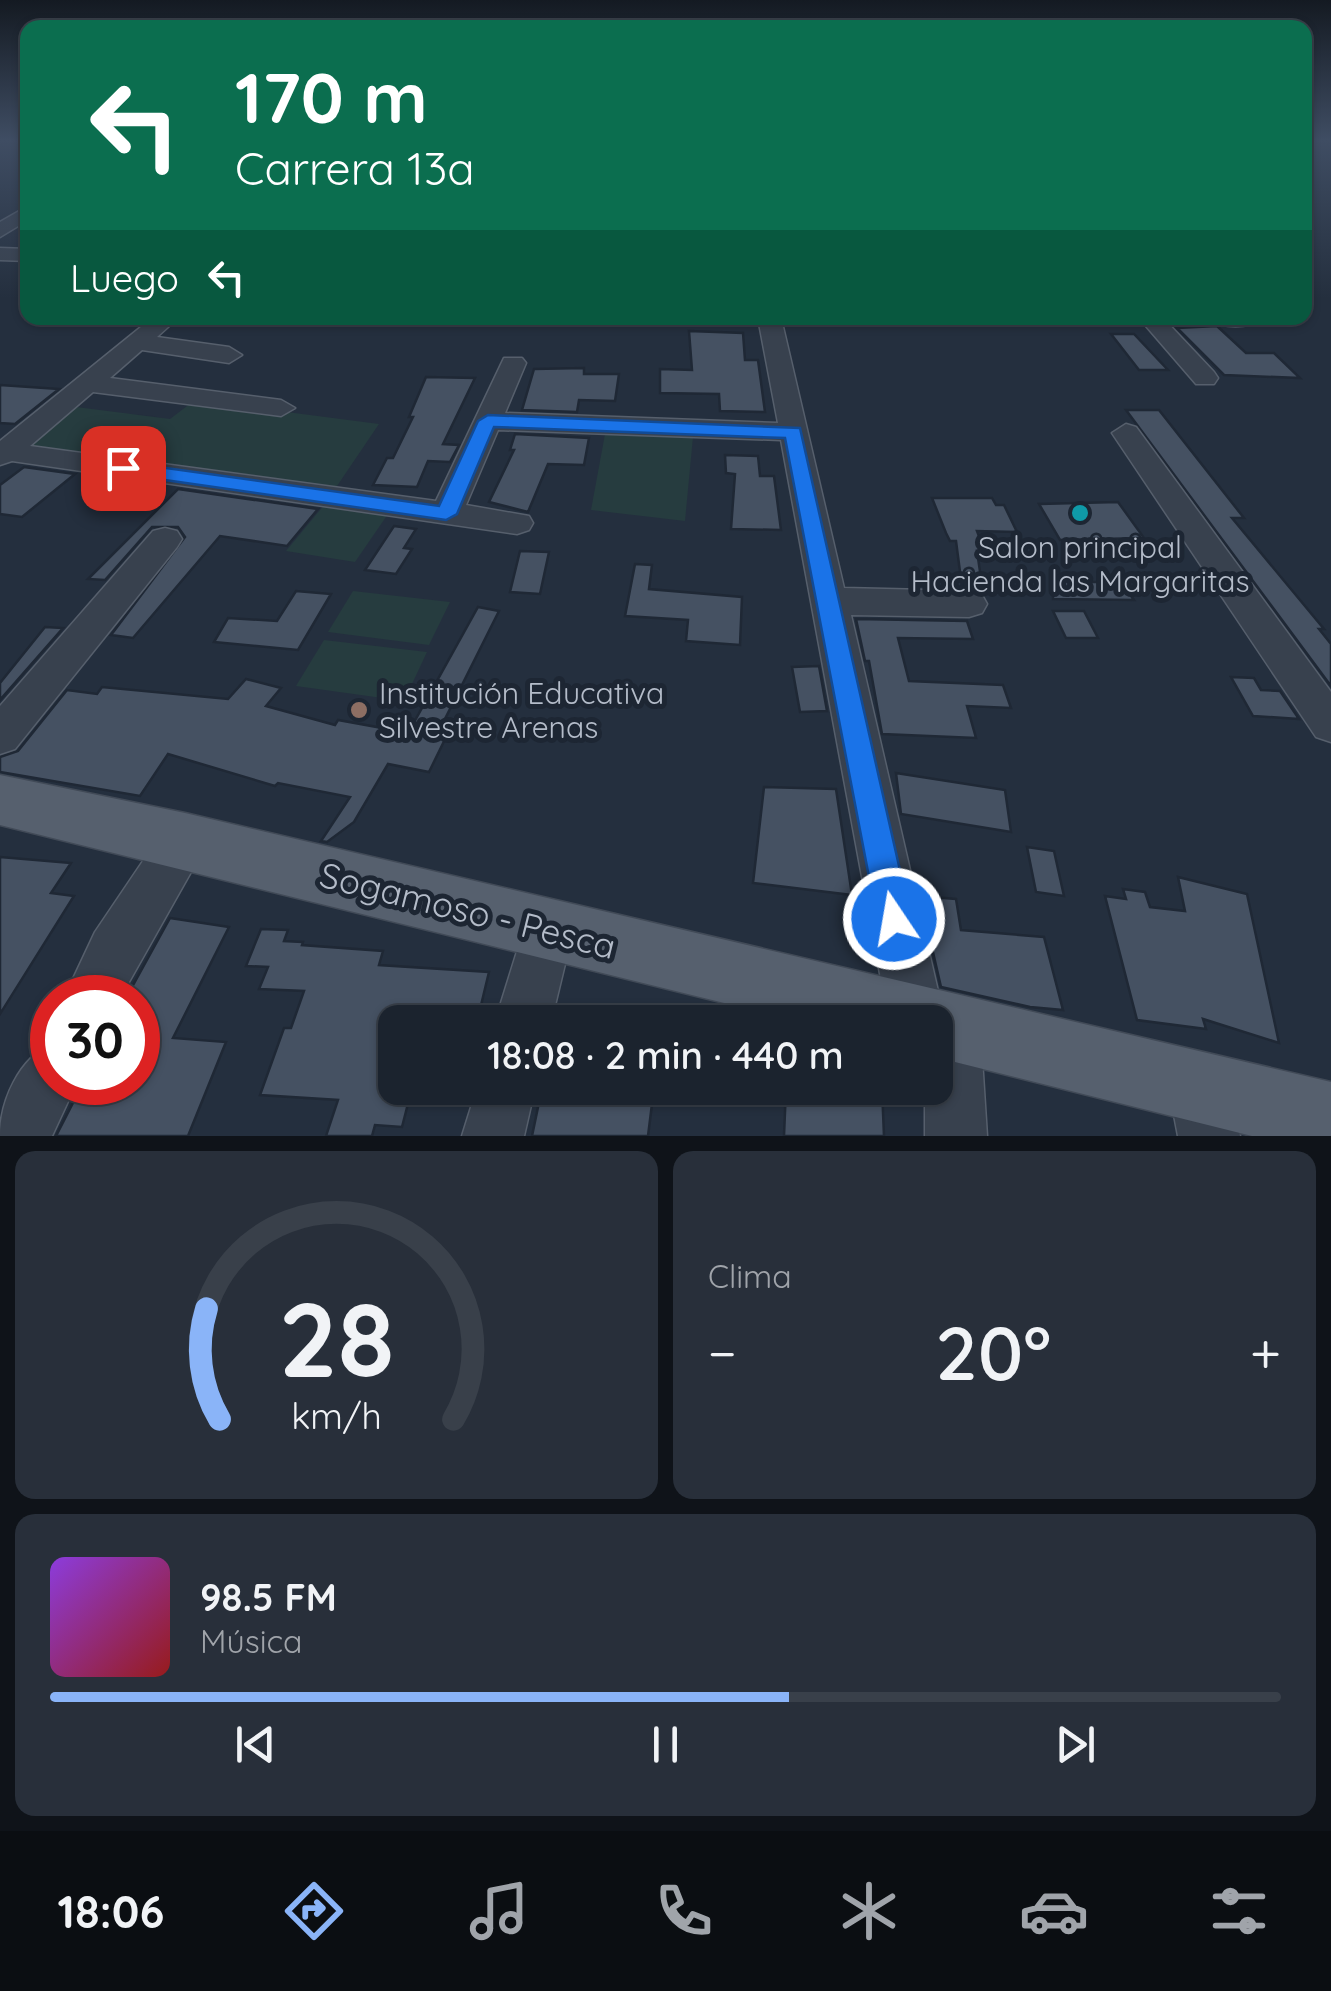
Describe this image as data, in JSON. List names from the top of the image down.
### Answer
{
  "streets": {
    "main road": ["Sogamoso - Pesca"]
  },
  "places": ["Salon principal Hacienda las Margaritas", "Institución Educativa Silvestre Arenas"],
  "page": {
    "turn": ["170 m", "Carrera 13a"],
    "then": "Luego",
    "limit": "30",
    "trip": "18:08 · 2 min · 440 m",
    "tile": "Clima",
    "heat": ["−", "20°", "+"],
    "song": ["98.5 FM", "Música"],
    "tabs": "18:06",
    "gauge": ["28", "km/h"]
  }
}
